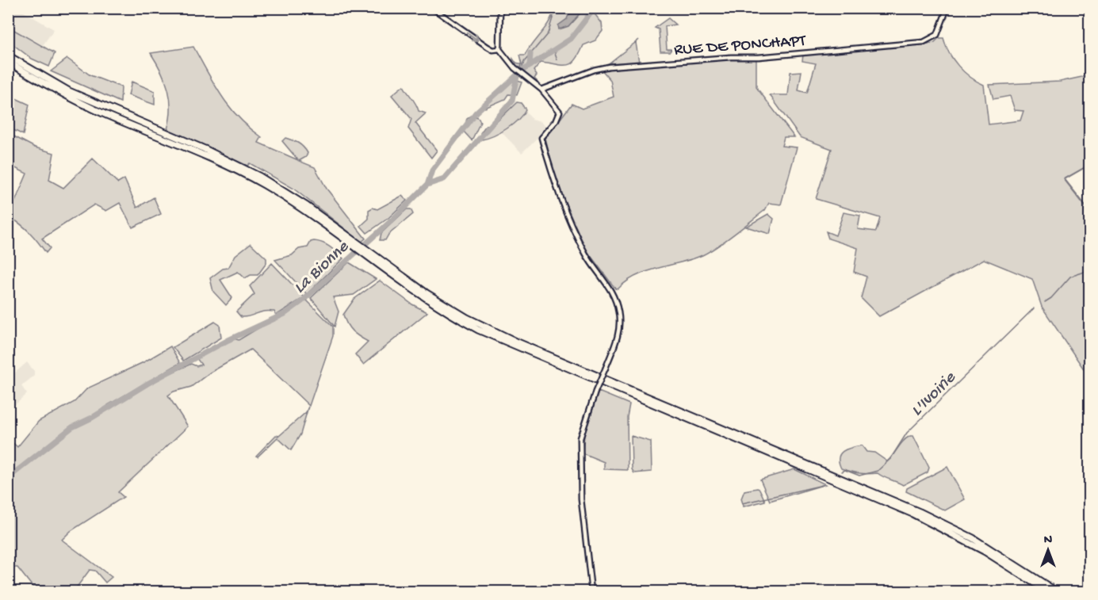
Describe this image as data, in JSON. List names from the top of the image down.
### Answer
{
  "streets": {
    "street": ["RUE DE PONCHAPT"]
  },
  "water": ["La Bionne", "L'Ivoirie"],
  "north": "top"
}
